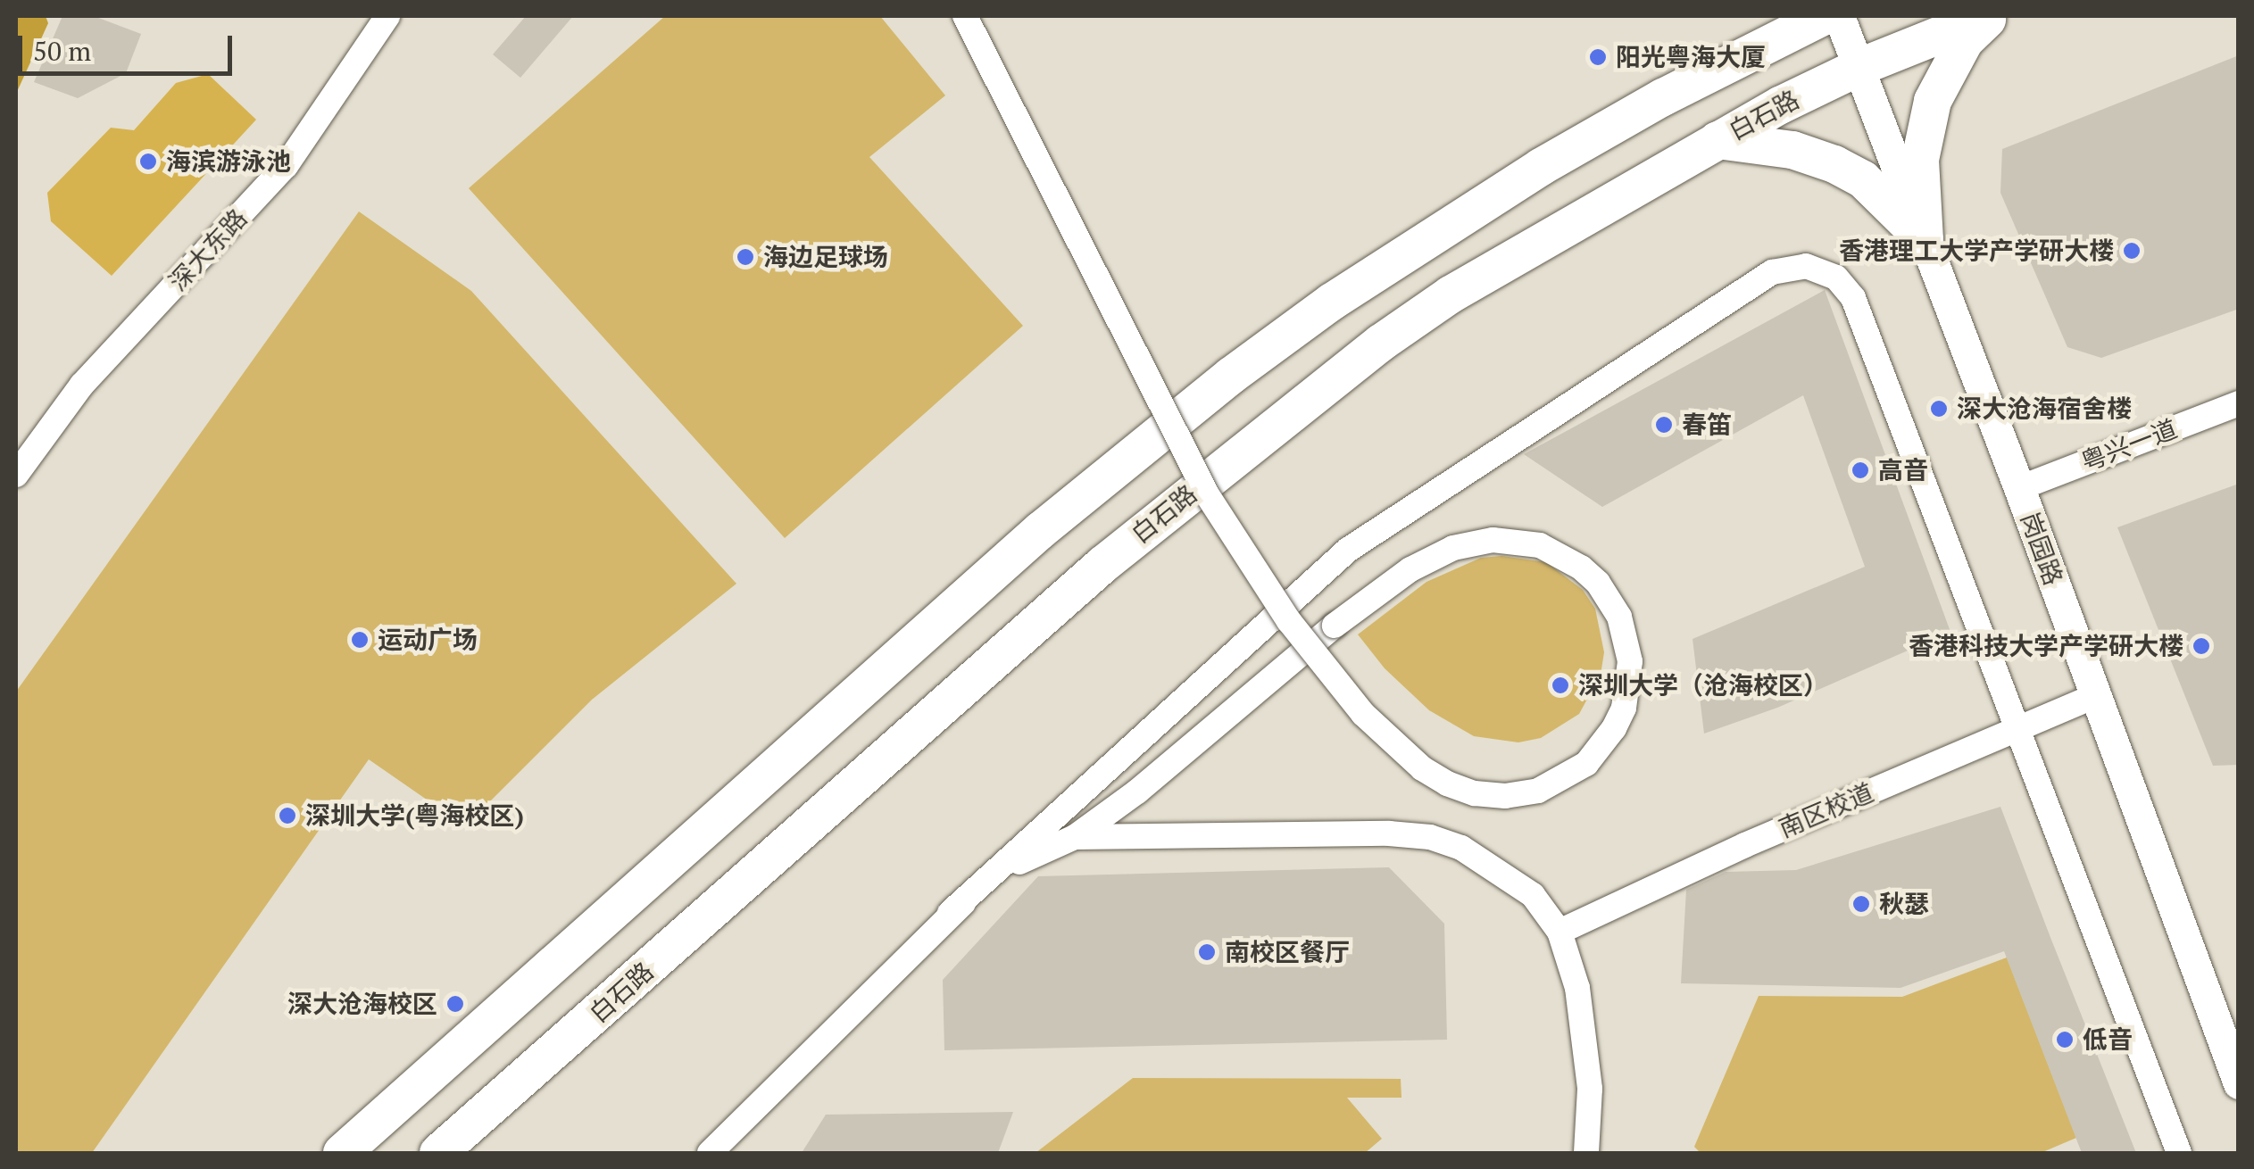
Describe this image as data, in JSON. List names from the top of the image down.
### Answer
{
  "streets": {
    "main road": ["白石路"],
    "street": [
      "深大东路",
      "粤兴一道",
      "岗园路",
      "南区校道"
    ]
  },
  "crossings": [
    ["白石路", "岗园路"],
    ["粤兴一道", "岗园路"],
    ["岗园路", "南区校道"]
  ],
  "places": [
    "阳光粤海大厦",
    "海滨游泳池",
    "香港理工大学产学研大楼",
    "海边足球场",
    "深大沧海宿舍楼",
    "春笛",
    "高音",
    "运动广场",
    "香港科技大学产学研大楼",
    "深圳大学（沧海校区）",
    "深圳大学(粤海校区)",
    "秋瑟",
    "南校区餐厅",
    "深大沧海校区",
    "低音"
  ],
  "scale_bar": "50 m"
}
